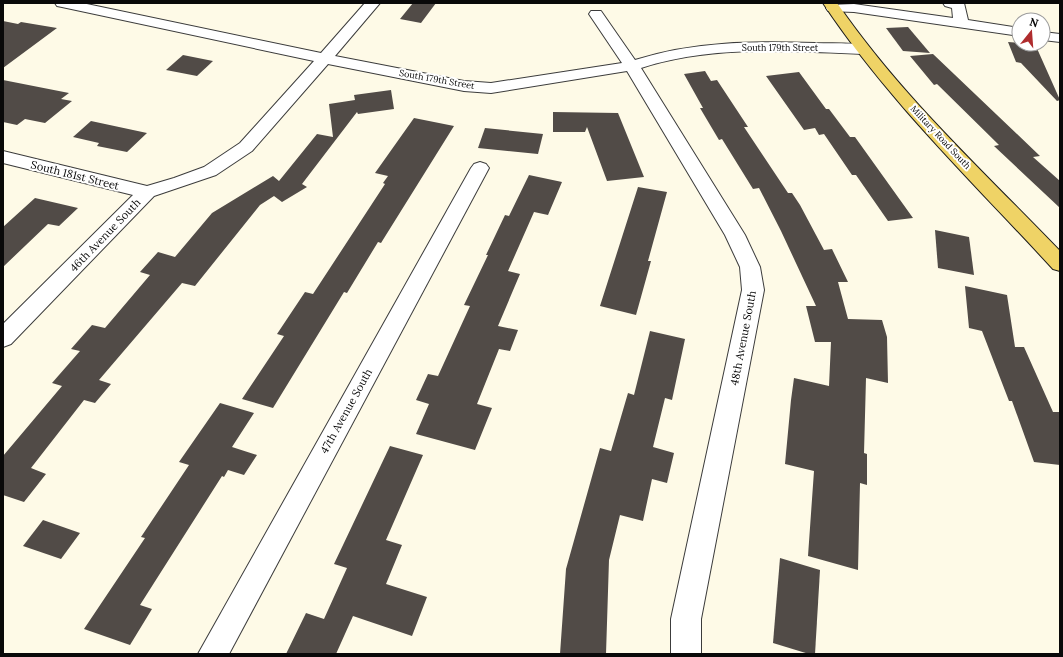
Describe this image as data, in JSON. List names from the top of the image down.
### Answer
{
  "streets": {
    "main road": ["Military Road South"],
    "street": [
      "South 179th Street",
      "South 181st Street",
      "46th Avenue South",
      "48th Avenue South",
      "47th Avenue South"
    ]
  },
  "crossings": [
    ["South 179th Street", "Military Road South"],
    ["South 179th Street", "46th Avenue South"],
    ["South 179th Street", "48th Avenue South"],
    ["South 181st Street", "46th Avenue South"]
  ],
  "north": "top"
}
